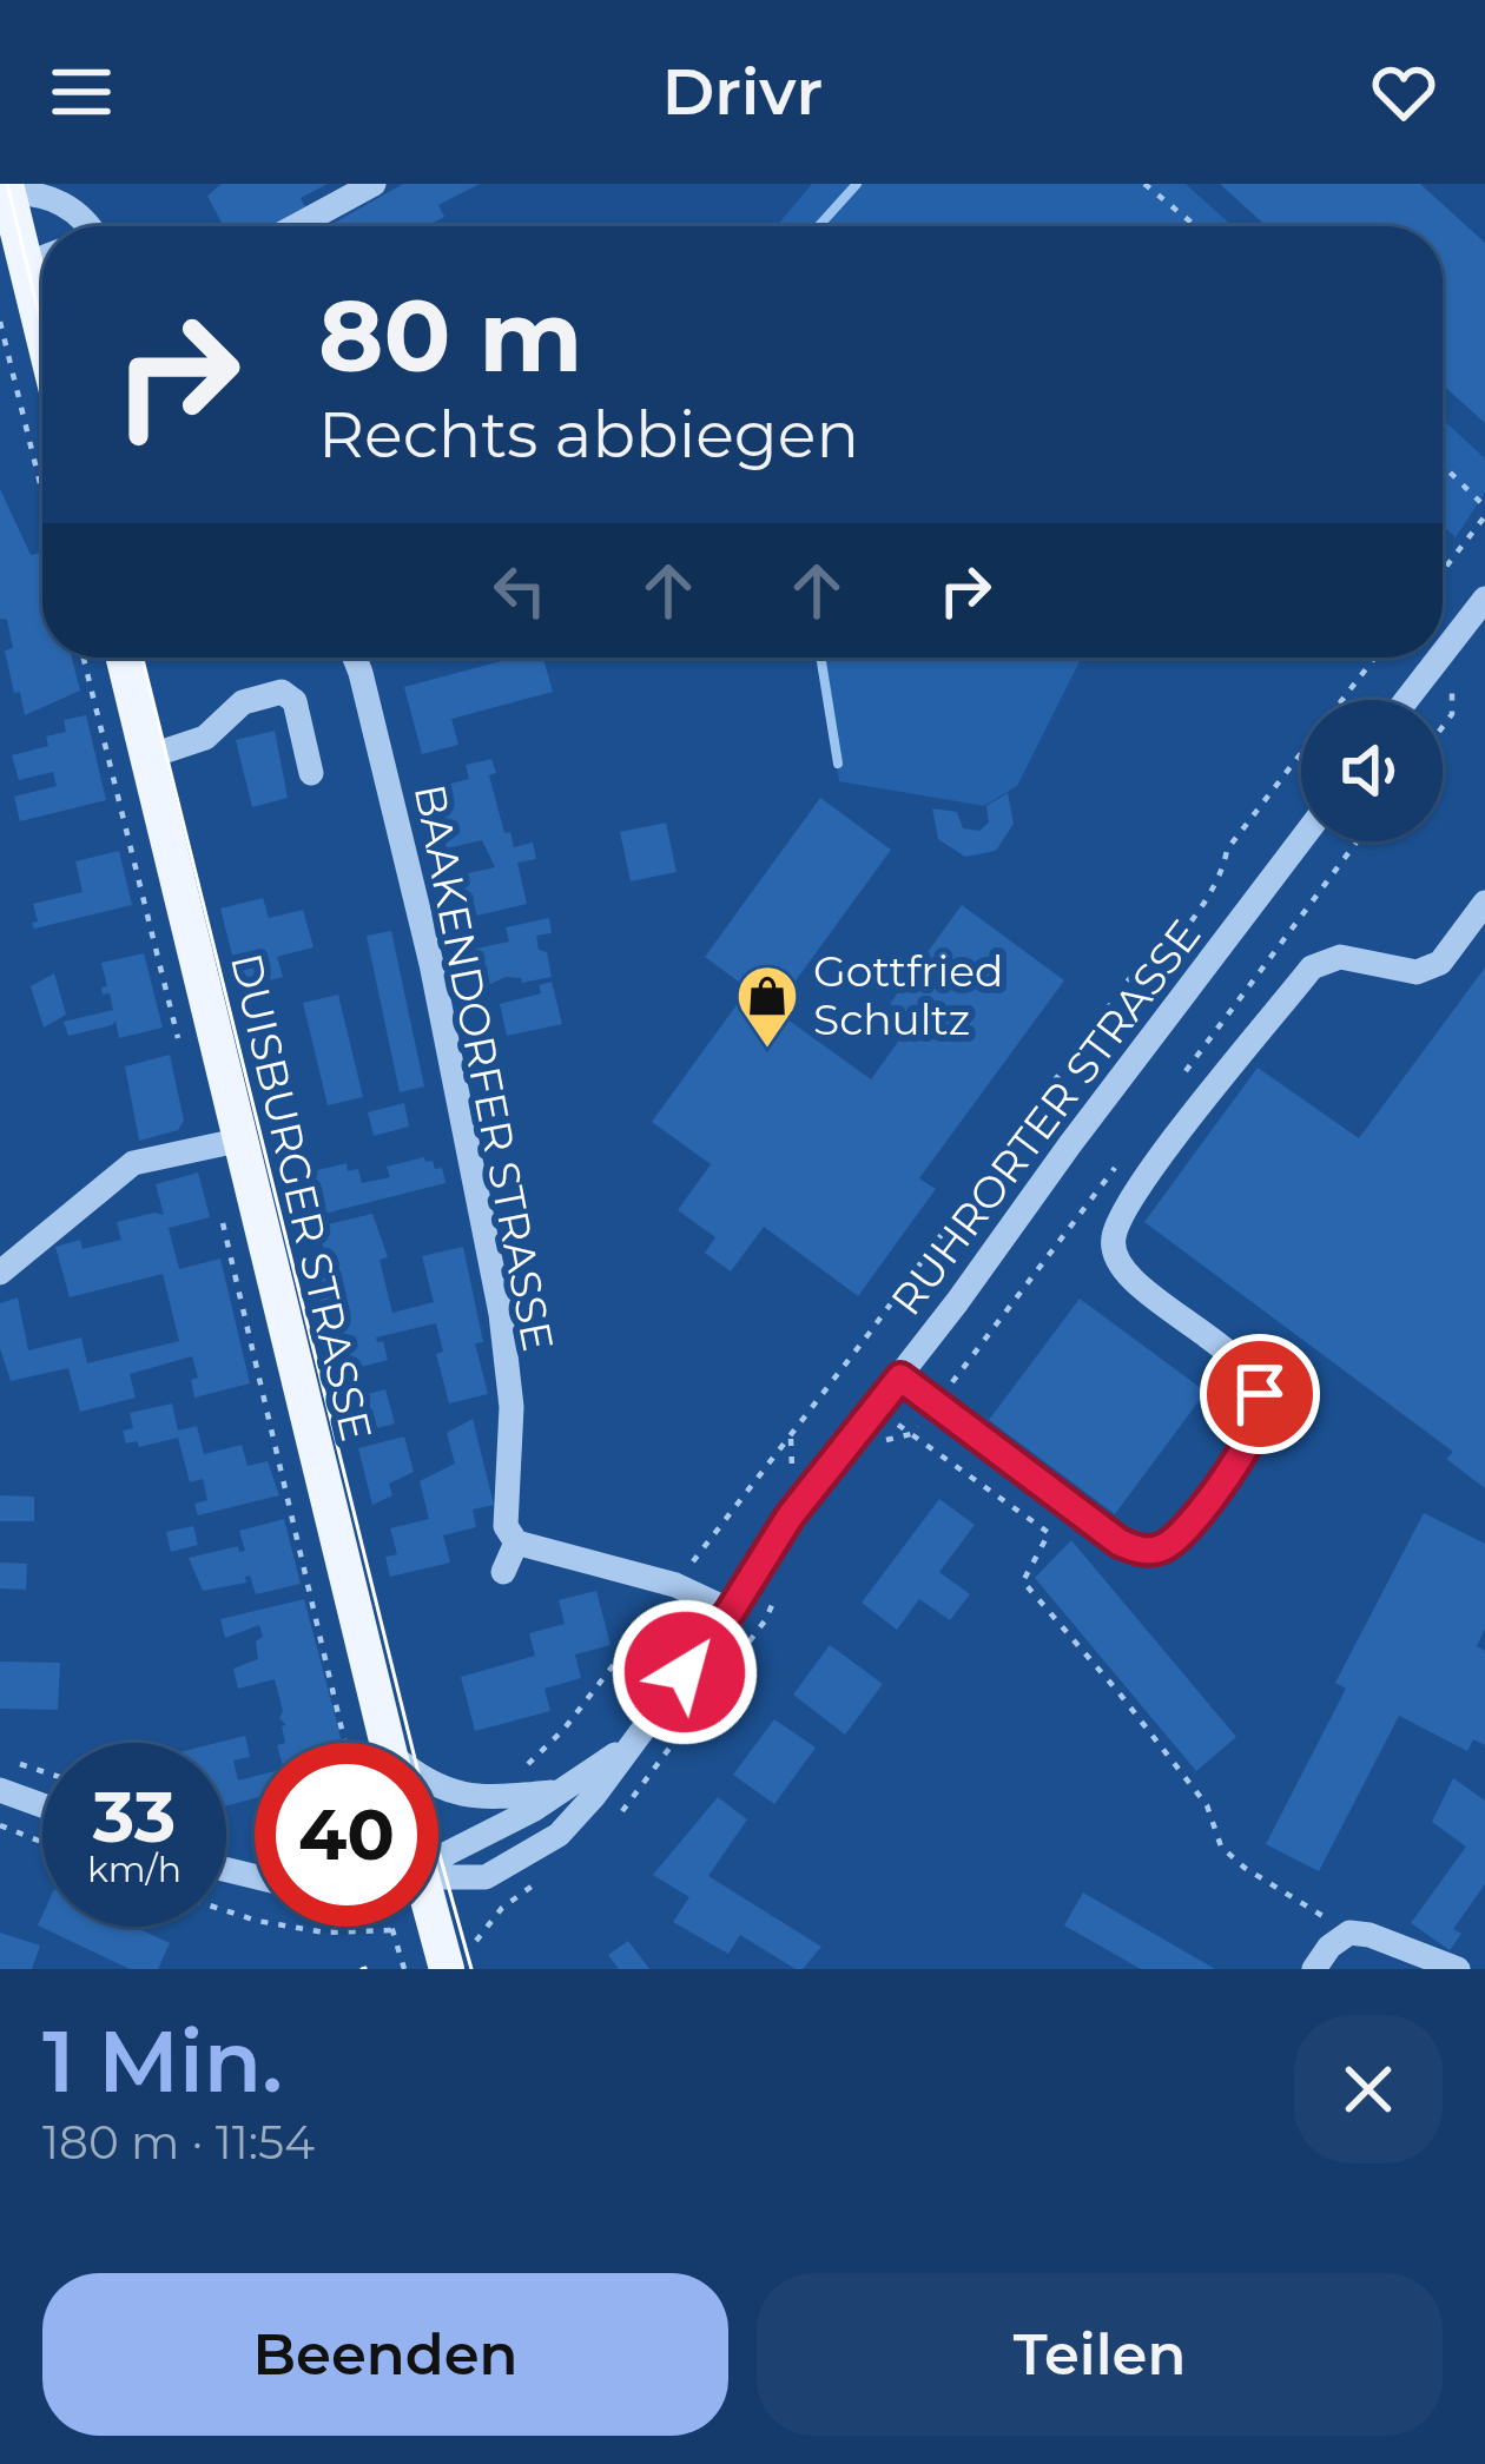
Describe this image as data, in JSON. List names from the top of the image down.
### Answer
{
  "streets": {
    "main road": ["DUISBURGER STRASSE"],
    "street": ["BAAKENDORFER STRASSE", "RUHRORTER STRASSE"]
  },
  "places": {
    "shop": ["Gottfried Schultz"]
  },
  "page": {
    "header": "Drivr",
    "turn": ["80 m", "Rechts abbiegen"],
    "speed": "33 km/h",
    "limit": "40",
    "heading": ["1 Min.", "180 m · 11:54"],
    "buttons": ["Beenden", "Teilen"]
  }
}
